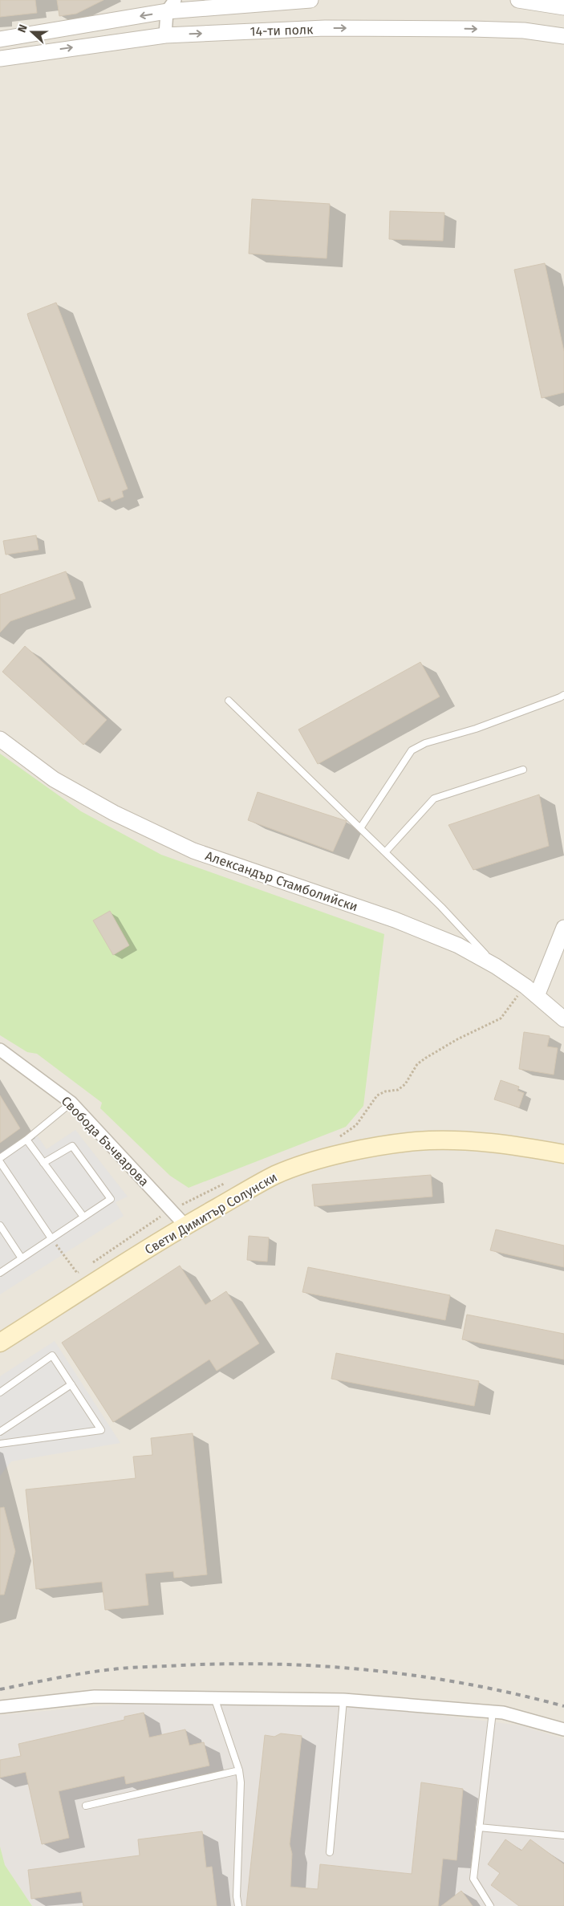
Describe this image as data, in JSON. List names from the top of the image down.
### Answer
{
  "streets": {
    "main road": ["Свети Димитър Солунски"],
    "street": ["14-ти полк", "Александър Стамболийски", "Свобода Бъчварова"]
  },
  "crossings": [
    ["Свобода Бъчварова", "Свети Димитър Солунски"]
  ],
  "north": "left"
}
